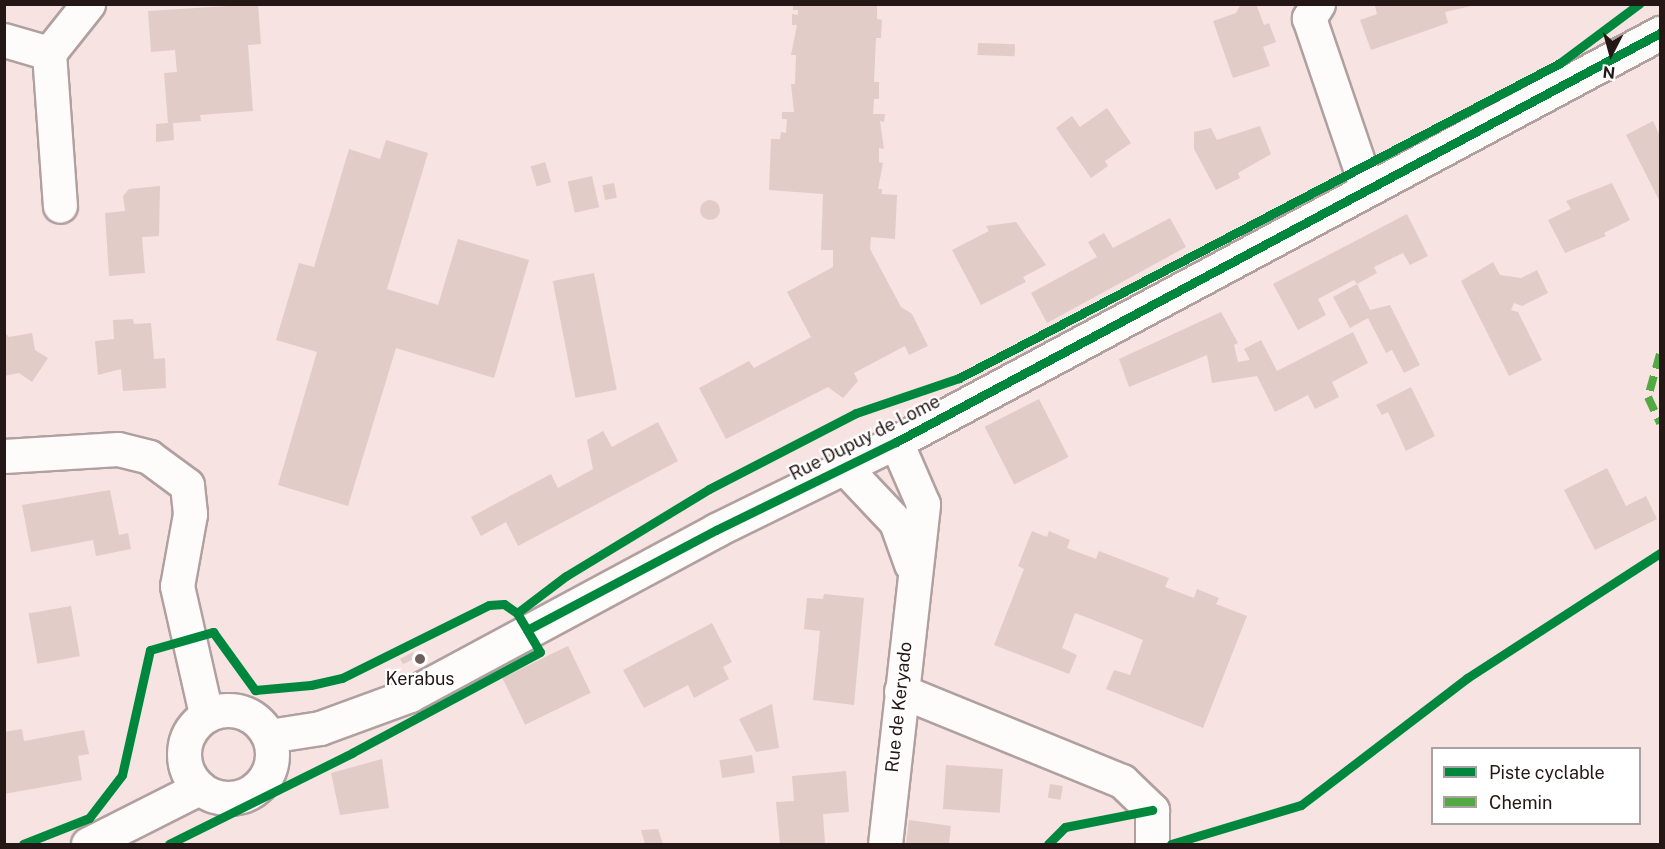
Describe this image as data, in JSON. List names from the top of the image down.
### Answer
{
  "streets": {
    "street": ["Rue Dupuy de Lome", "Rue de Keryado"]
  },
  "crossings": [
    ["Rue Dupuy de Lome", "Rue de Keryado"]
  ],
  "places": ["Kerabus"],
  "legend": ["Piste cyclable", "Chemin"],
  "north": "bottom"
}
